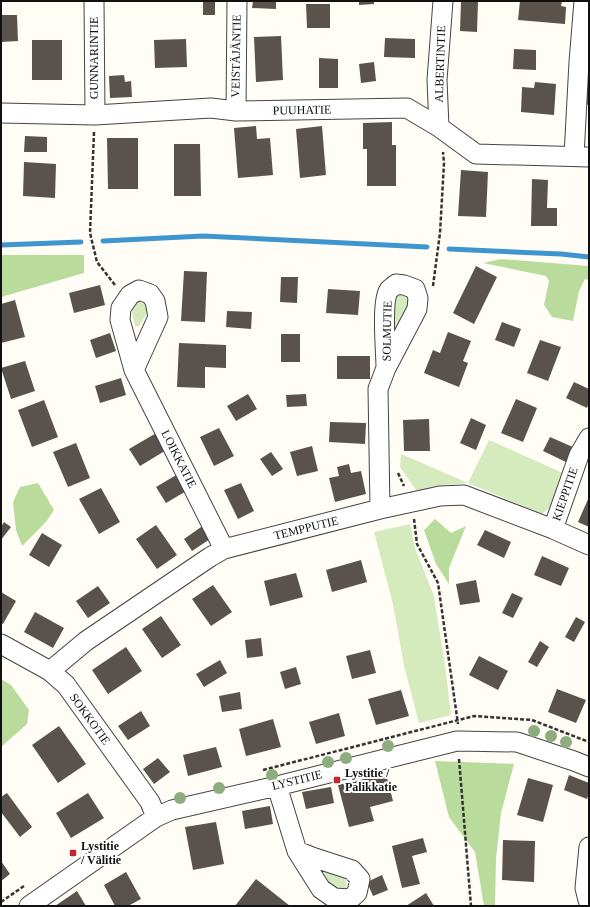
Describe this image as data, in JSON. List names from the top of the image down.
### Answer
{
  "streets": {
    "street": [
      "VEISTÄJÄNTIE",
      "GUNNARINTIE",
      "ALBERTINTIE",
      "PUUHATIE",
      "SOLMUTIE",
      "LOIKKATIE",
      "KIEPPITIE",
      "TEMPPUTIE",
      "SOKKOTIE",
      "LYSTITIE"
    ]
  },
  "crossings": [
    ["VEISTÄJÄNTIE", "PUUHATIE"],
    ["GUNNARINTIE", "PUUHATIE"],
    ["ALBERTINTIE", "PUUHATIE"],
    ["SOLMUTIE", "TEMPPUTIE"],
    ["LOIKKATIE", "TEMPPUTIE"],
    ["KIEPPITIE", "TEMPPUTIE"],
    ["TEMPPUTIE", "SOKKOTIE"],
    ["SOKKOTIE", "LYSTITIE"]
  ],
  "places": {
    "transit": ["Lystitie / Palikkatie", "Lystitie / Välitie"]
  }
}
